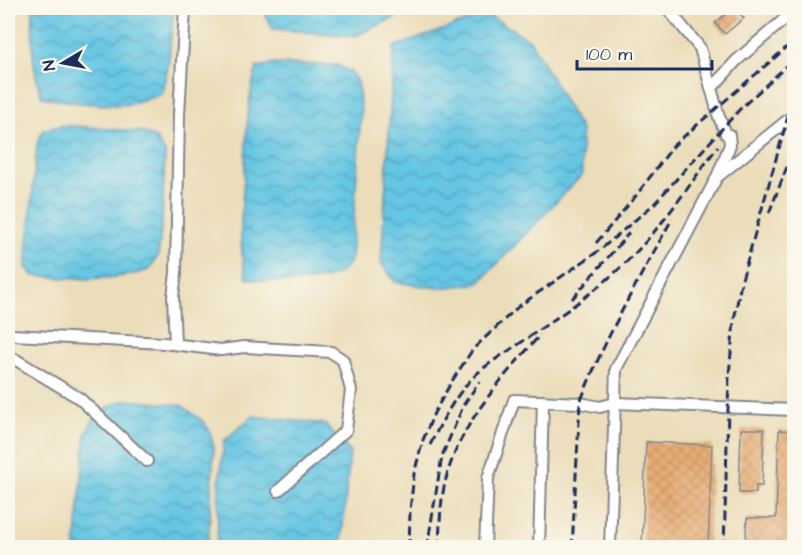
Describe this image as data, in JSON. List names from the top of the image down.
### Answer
{
  "scale_bar": "100 m",
  "north": "left"
}
